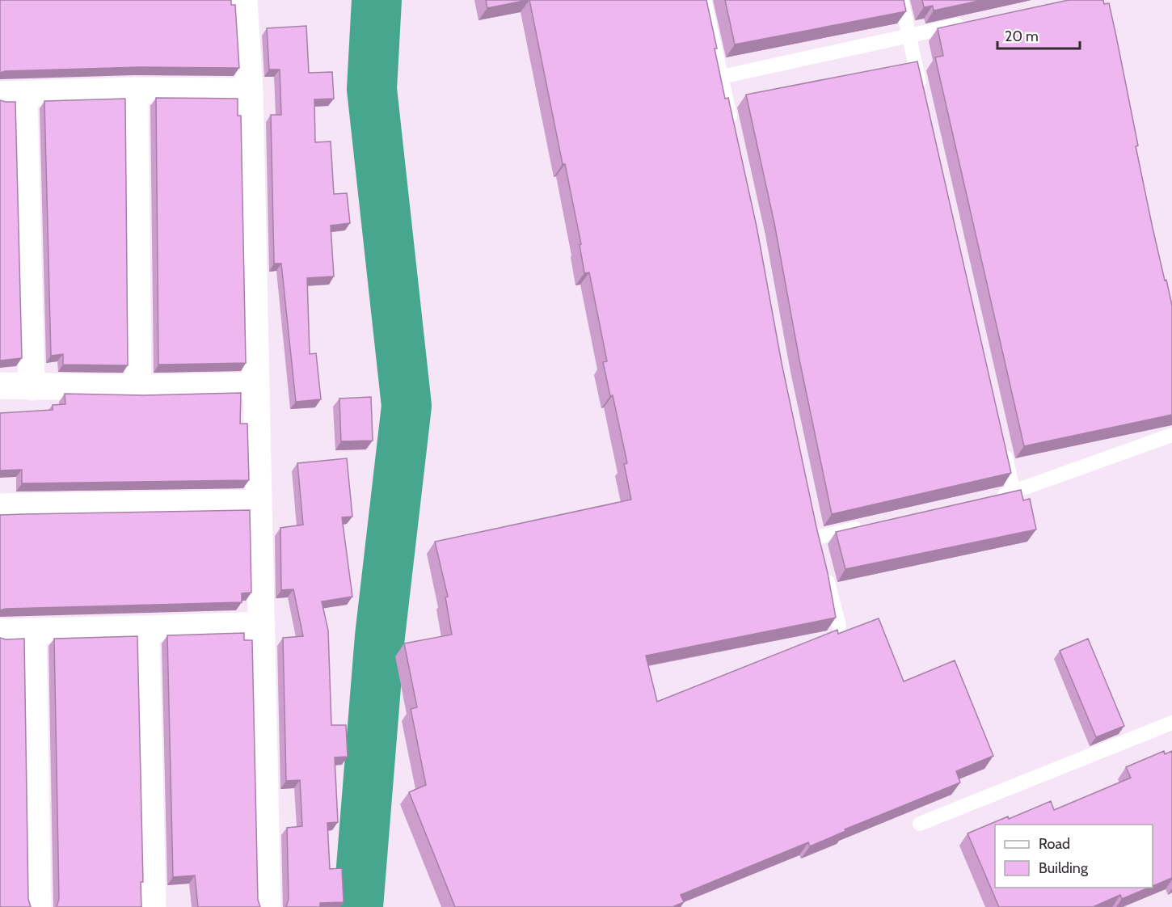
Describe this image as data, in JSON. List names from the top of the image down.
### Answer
{
  "legend": ["Road", "Building"],
  "scale_bar": "20 m"
}
